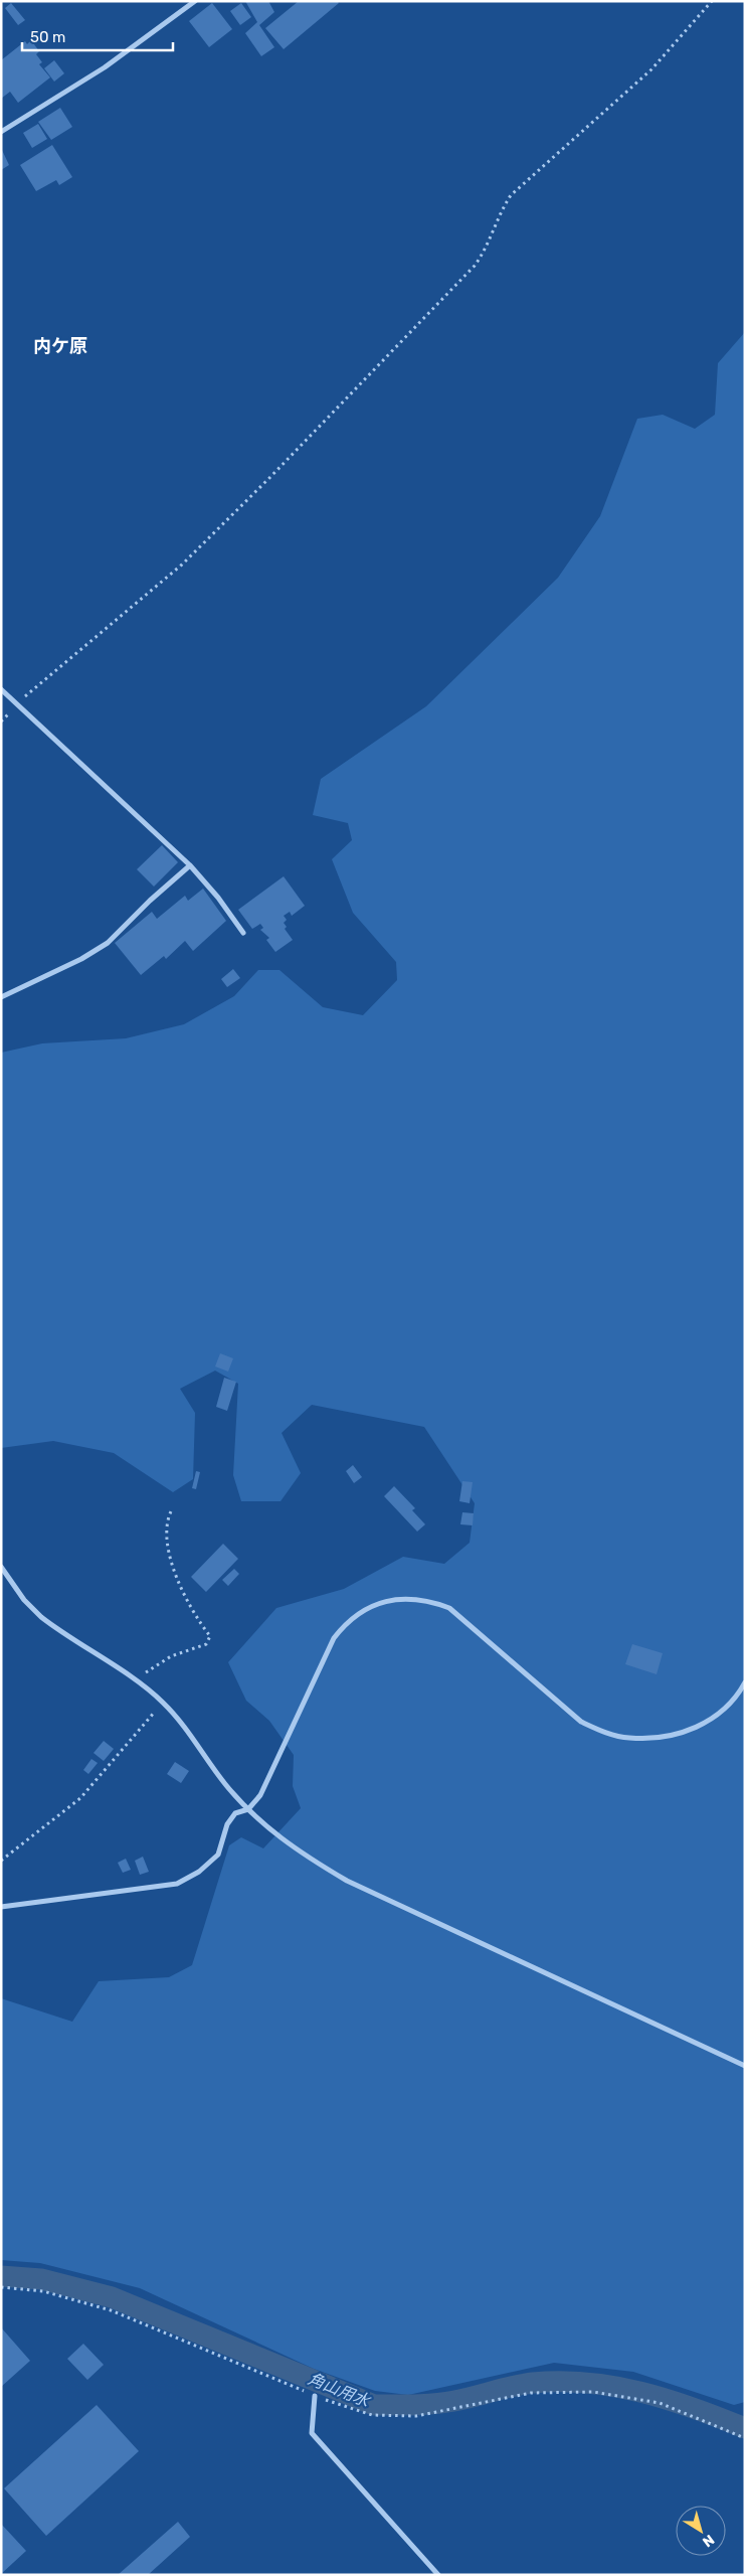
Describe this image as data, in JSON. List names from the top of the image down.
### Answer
{
  "districts": ["内ケ原"],
  "water": ["角山用水"],
  "scale_bar": "50 m",
  "north": "bottom right"
}
